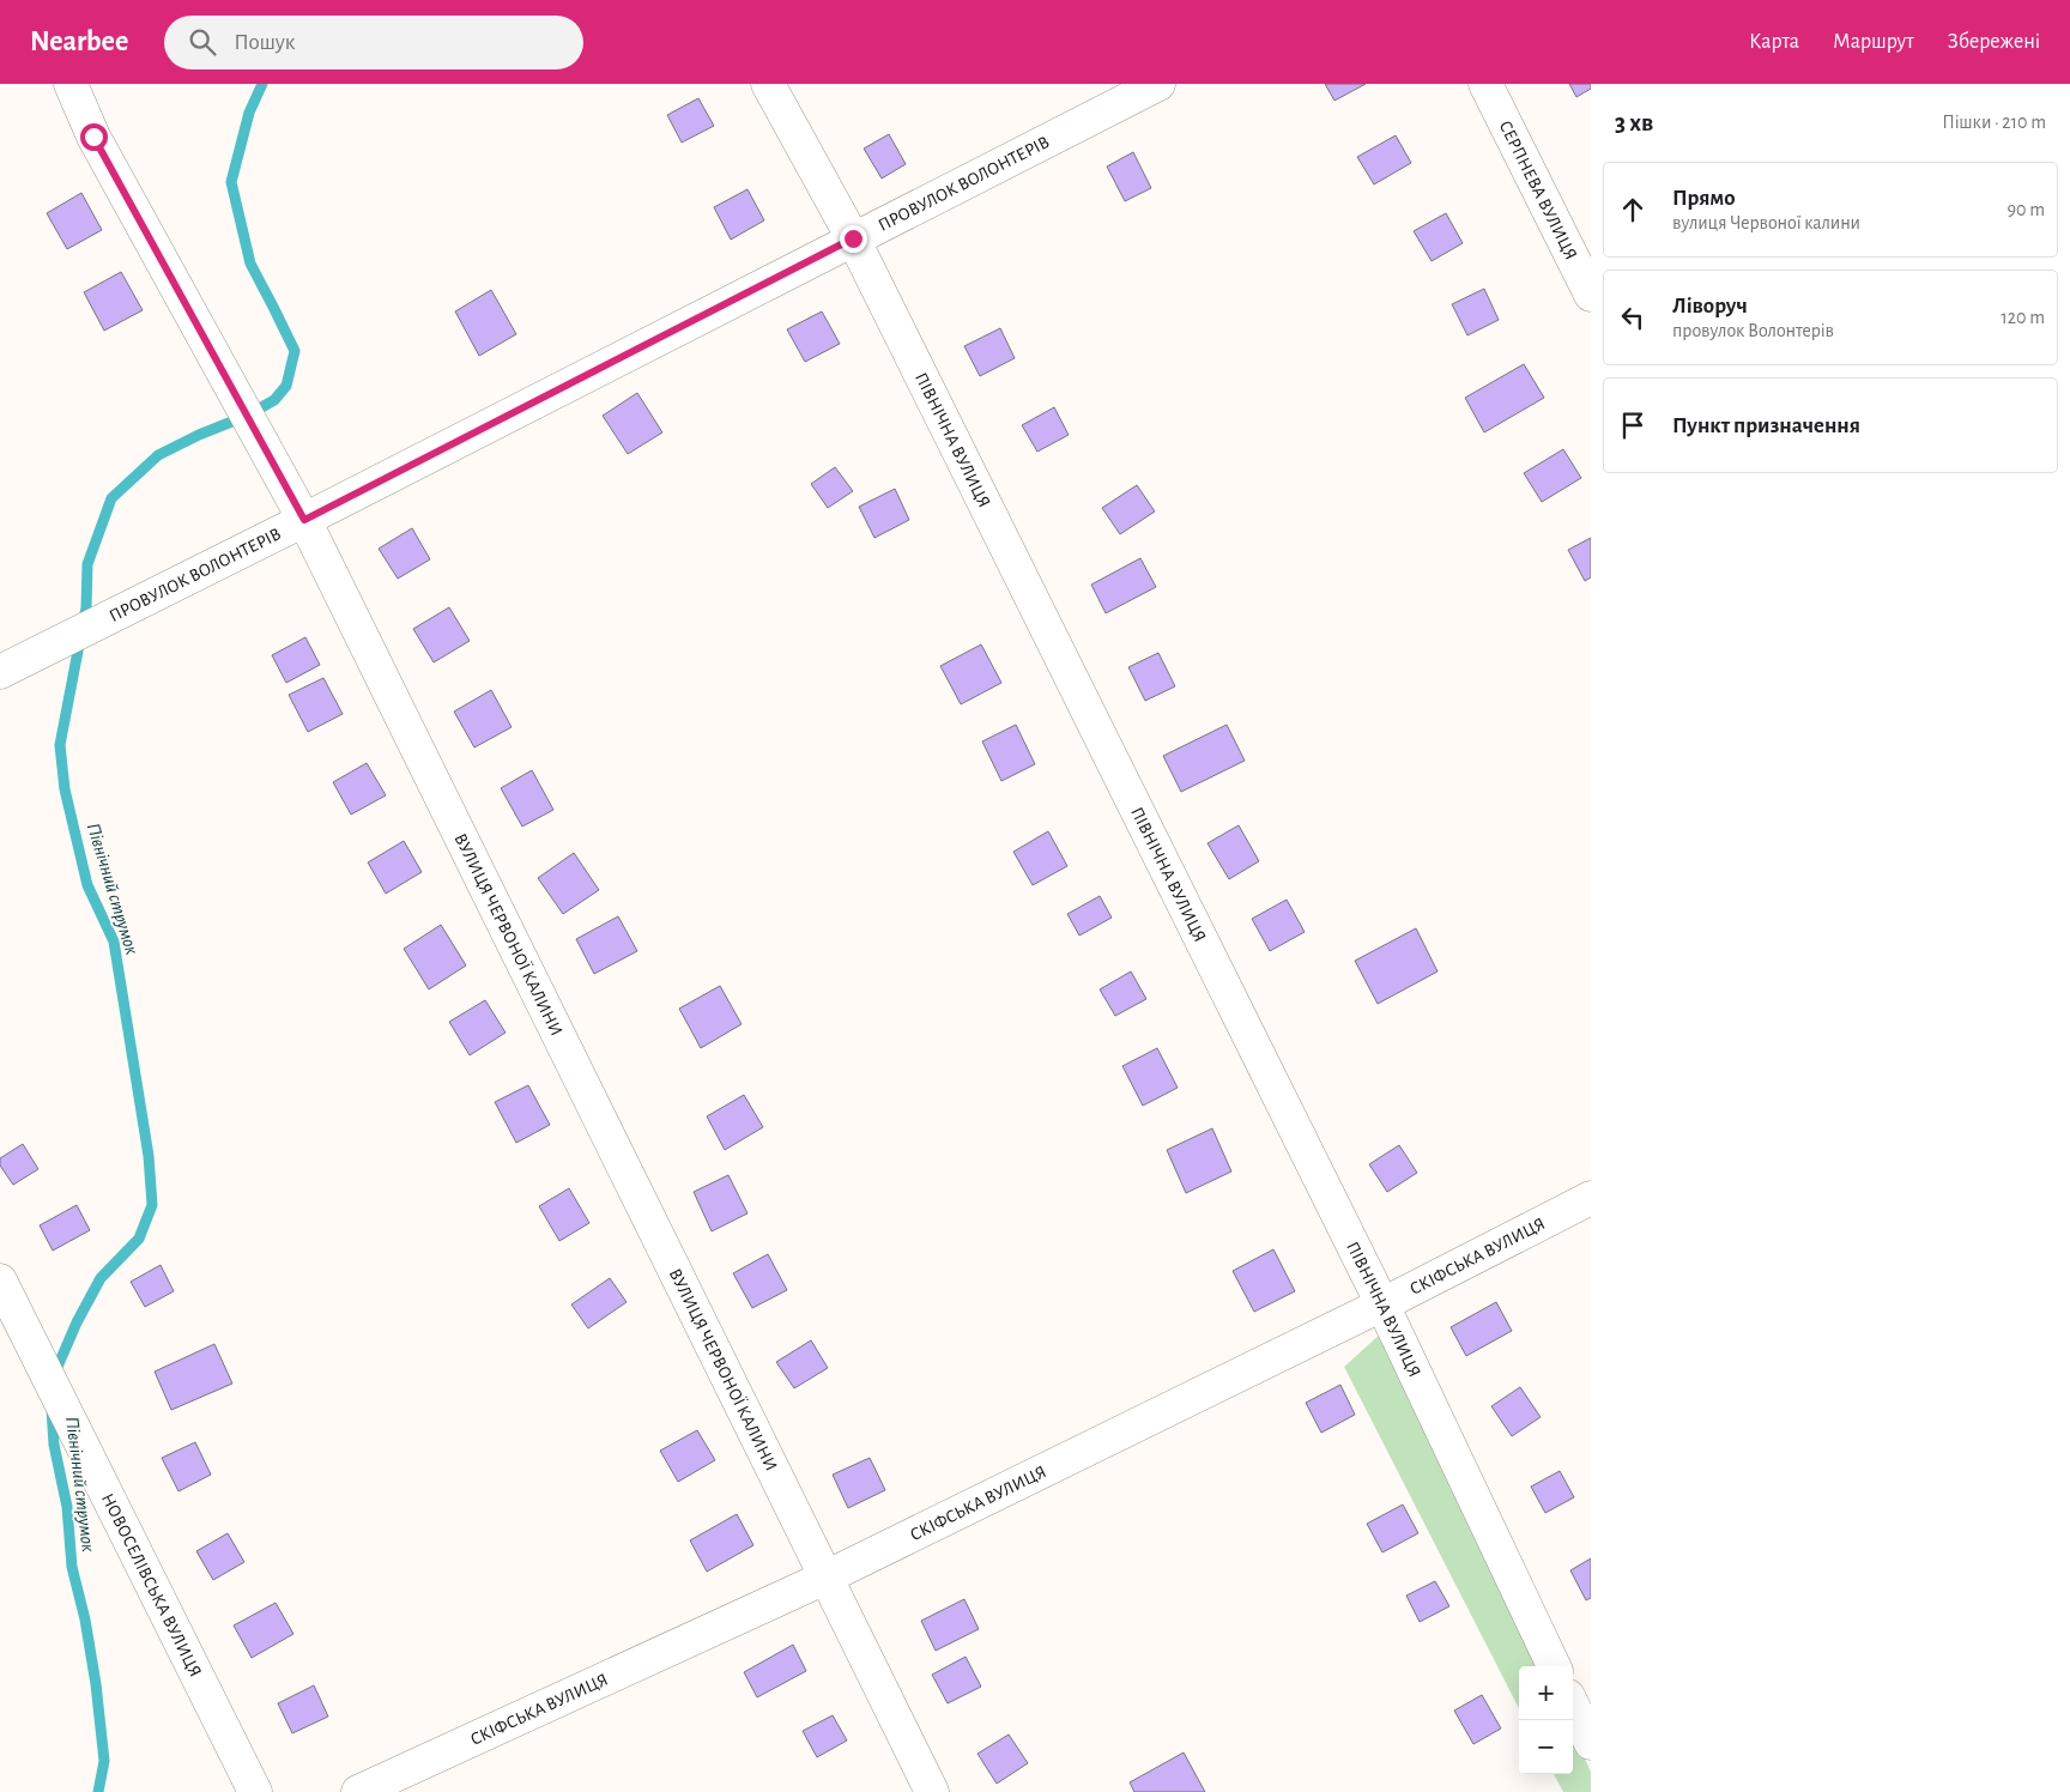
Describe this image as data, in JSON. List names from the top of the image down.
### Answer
{
  "streets": {
    "street": [
      "ПРОВУЛОК ВОЛОНТЕРІВ",
      "СЕРПНЕВА ВУЛИЦЯ",
      "ПІВНІЧНА ВУЛИЦЯ",
      "ВУЛИЦЯ ЧЕРВОНОЇ КАЛИНИ",
      "СКІФСЬКА ВУЛИЦЯ",
      "НОВОСЕЛІВСЬКА ВУЛИЦЯ"
    ]
  },
  "crossings": [
    ["ПРОВУЛОК ВОЛОНТЕРІВ", "ПІВНІЧНА ВУЛИЦЯ"],
    ["ПРОВУЛОК ВОЛОНТЕРІВ", "ВУЛИЦЯ ЧЕРВОНОЇ КАЛИНИ"],
    ["ПІВНІЧНА ВУЛИЦЯ", "СКІФСЬКА ВУЛИЦЯ"],
    ["ВУЛИЦЯ ЧЕРВОНОЇ КАЛИНИ", "СКІФСЬКА ВУЛИЦЯ"]
  ],
  "water": ["Північний струмок"],
  "page": {
    "header": "Nearbee",
    "search": "Пошук",
    "nav": ["Карта", "Маршрут", "Збережені"],
    "heading": ["3 хв", "Пішки · 210 m"],
    "list": [
      ["Прямо", "вулиця Червоної калини", "90 m"],
      ["Ліворуч", "провулок Волонтерів", "120 m"],
      "Пункт призначення"
    ],
    "map_buttons": ["+", "−"]
  }
}
